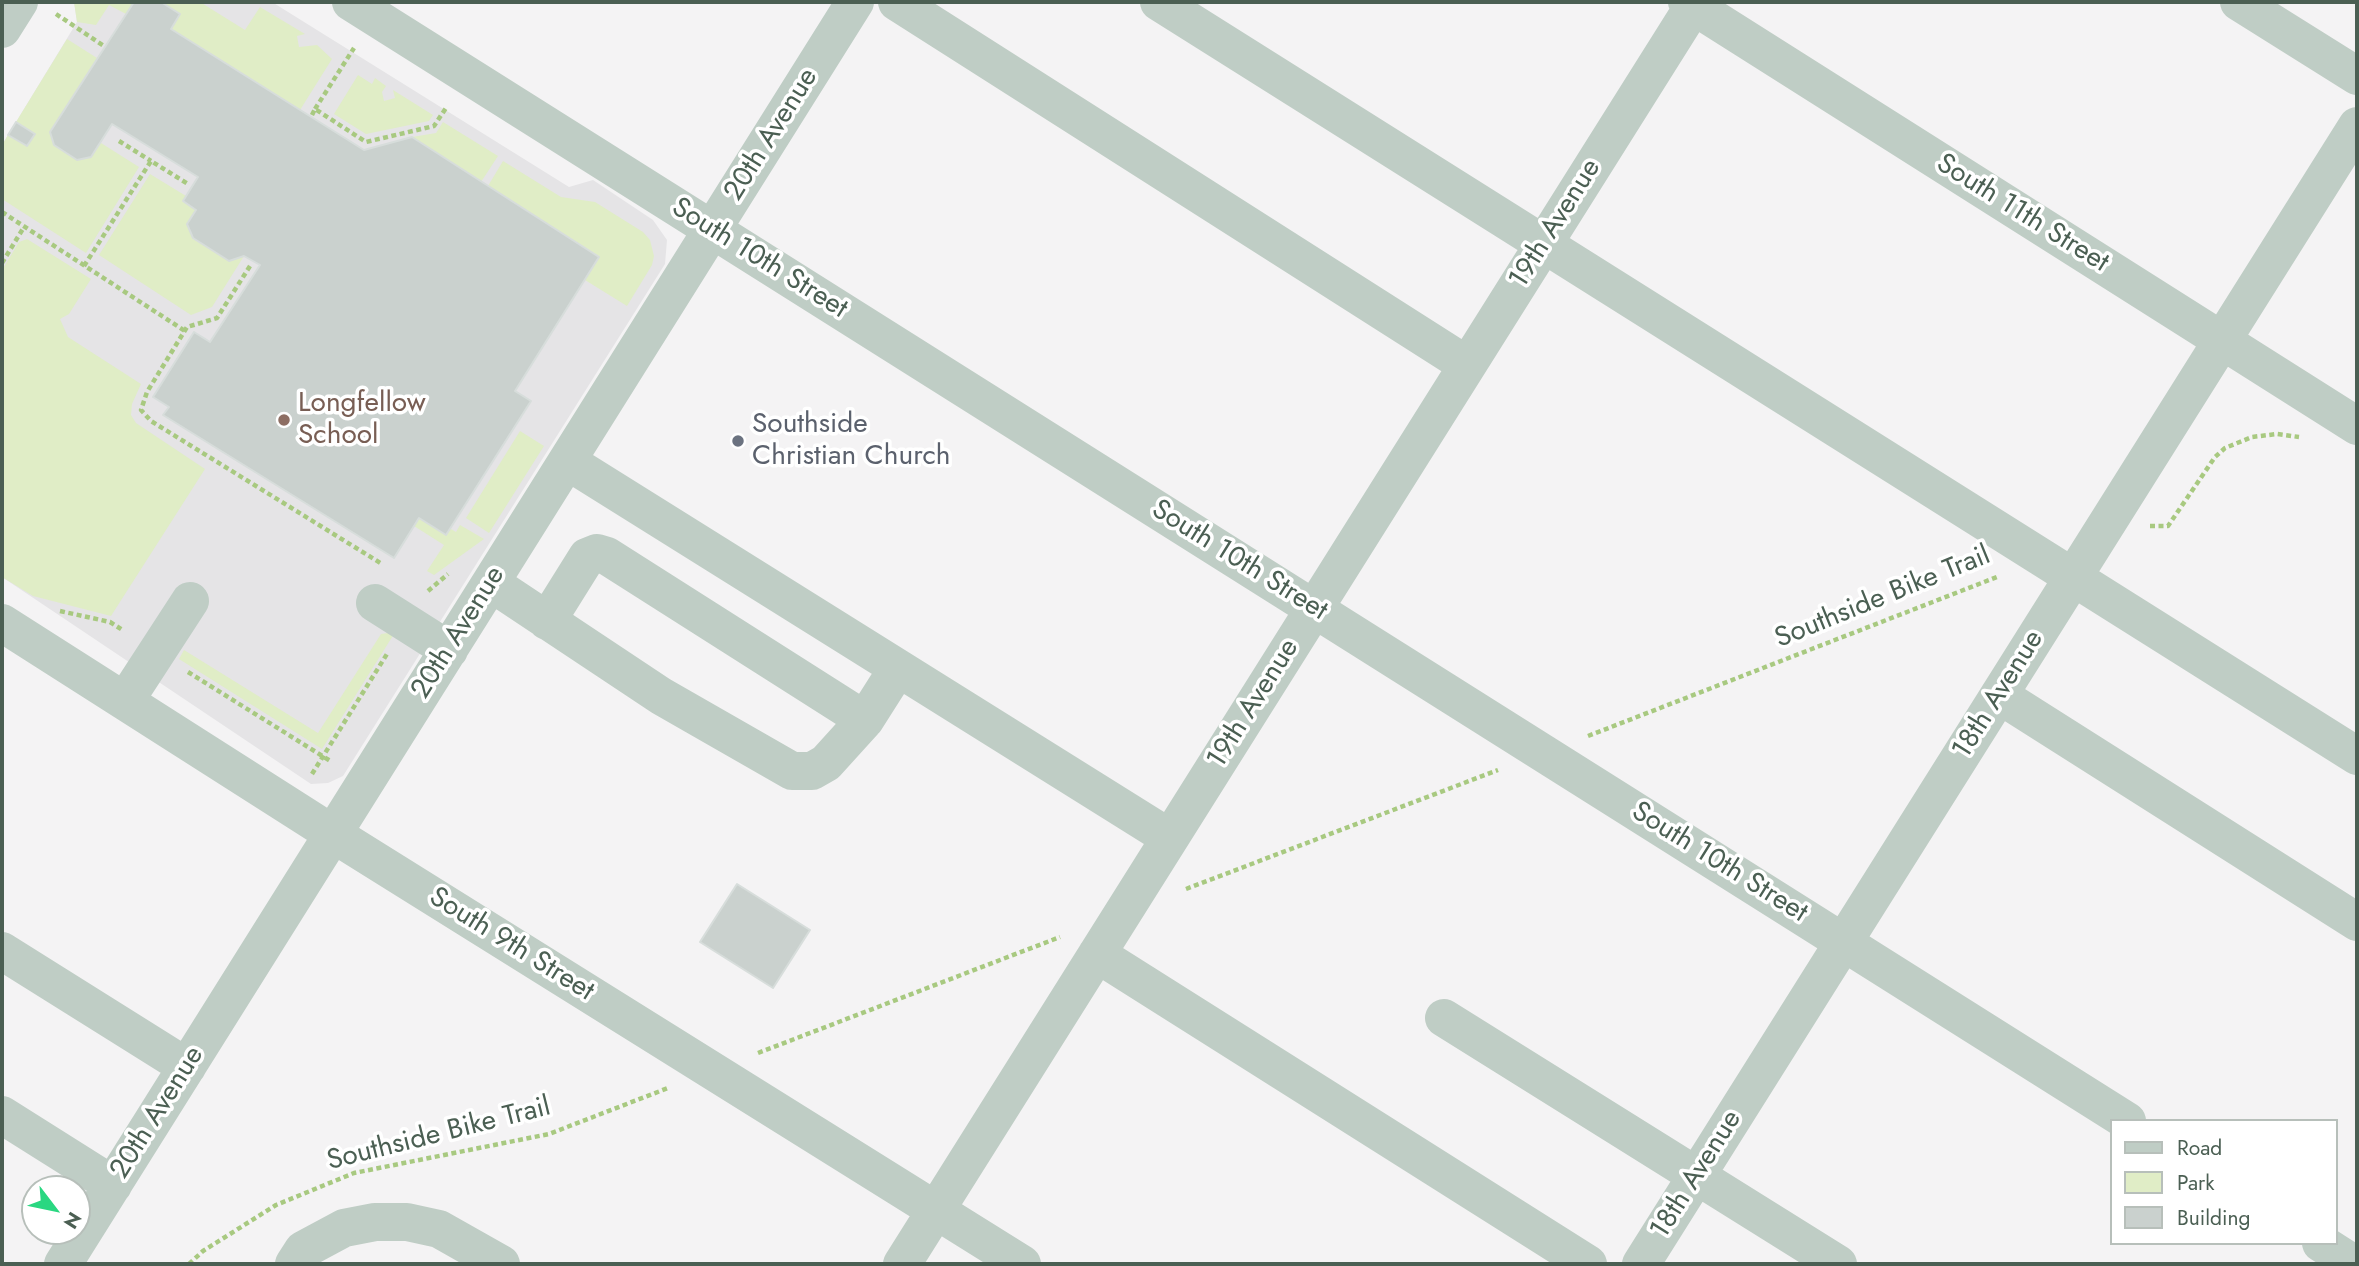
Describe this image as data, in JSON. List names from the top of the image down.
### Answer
{
  "streets": {
    "street": [
      "20th Avenue",
      "South 11th Street",
      "19th Avenue",
      "South 10th Street",
      "18th Avenue",
      "South 9th Street"
    ],
    "path": ["Southside Bike Trail"]
  },
  "crossings": [
    ["20th Avenue", "South 10th Street"],
    ["20th Avenue", "South 9th Street"],
    ["South 11th Street", "19th Avenue"],
    ["South 11th Street", "18th Avenue"],
    ["19th Avenue", "South 10th Street"],
    ["19th Avenue", "South 9th Street"],
    ["South 10th Street", "Southside Bike Trail"],
    ["South 10th Street", "18th Avenue"],
    ["Southside Bike Trail", "South 9th Street"]
  ],
  "places": ["Longfellow School", "Southside Christian Church"],
  "legend": ["Road", "Park", "Building"],
  "north": "bottom right"
}
